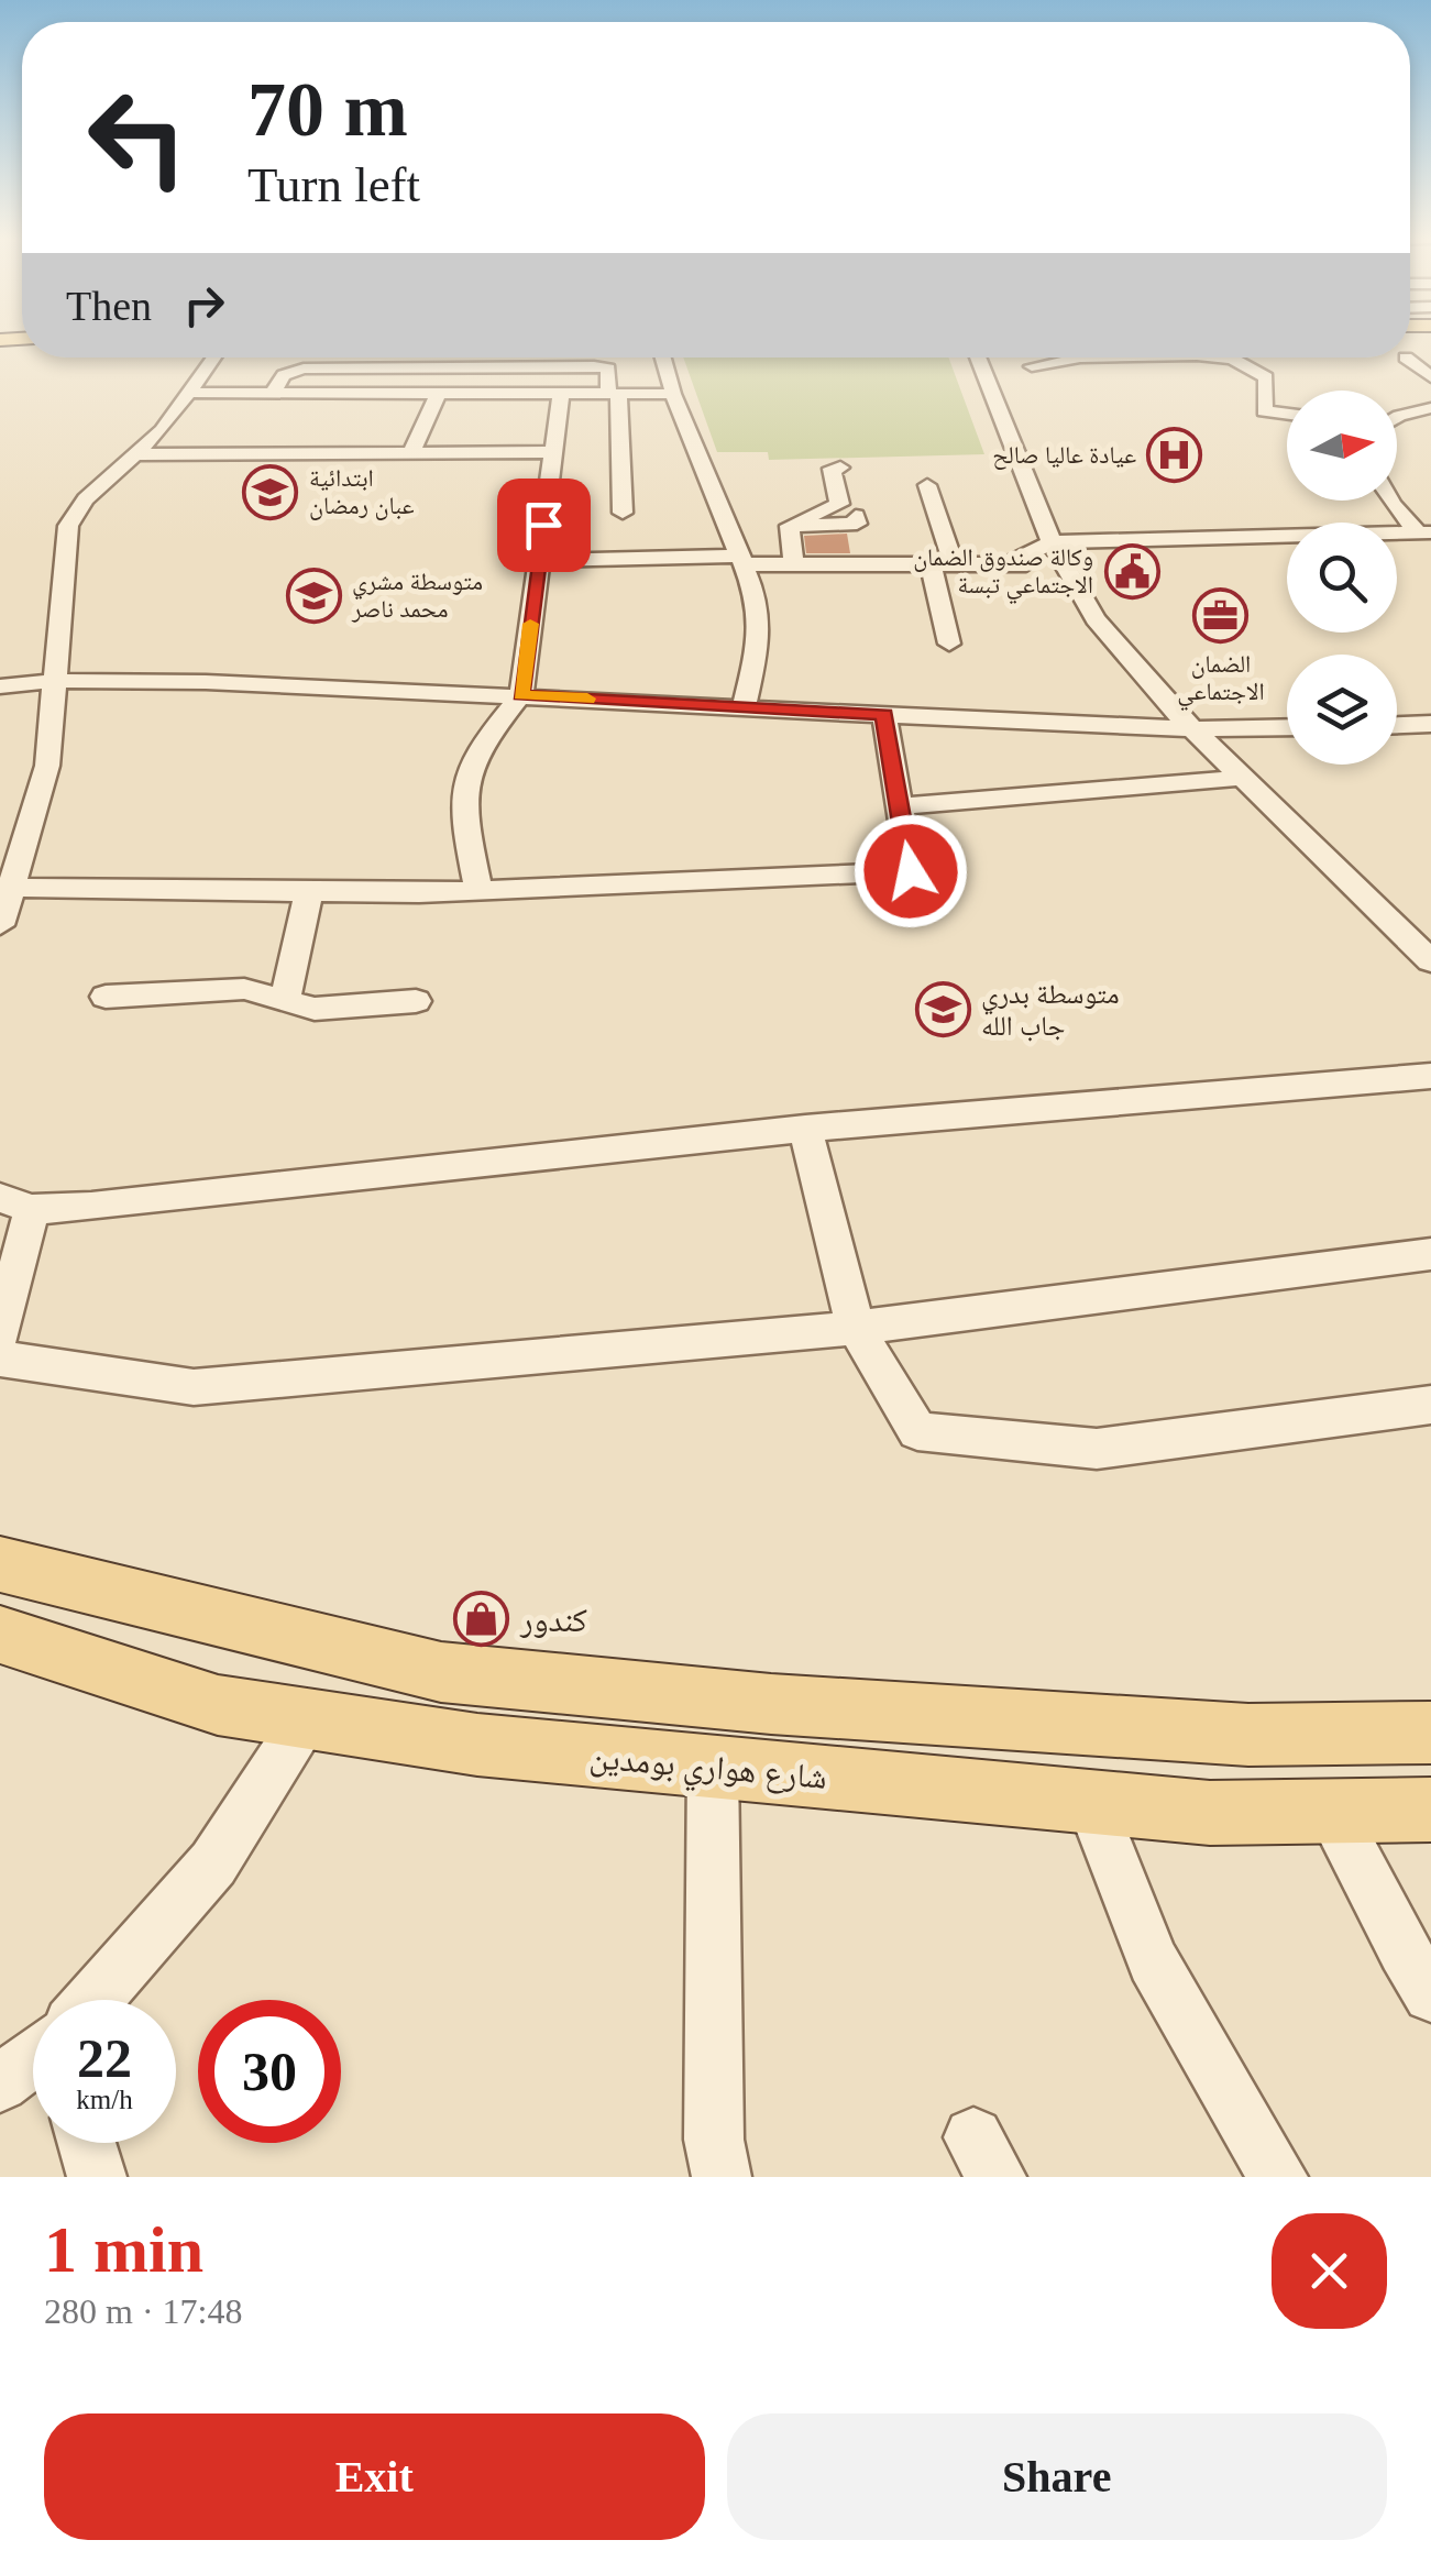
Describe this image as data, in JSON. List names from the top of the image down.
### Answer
{
  "streets": {
    "main road": ["شارع هواري بومدين"]
  },
  "places": {
    "hospital": ["عيادة عاليا صالح"],
    "school or university": ["ابتدائية عبان رمضان", "متوسطة مشري محمد ناصر", "متوسطة بدري جاب الله"],
    "public building": ["وكالة صندوق الضمان الاجتماعي تبسة"],
    "office": ["الضمان الاجتماعي"],
    "shop": ["كندور"]
  },
  "north": "right",
  "page": {
    "turn": ["70 m", "Turn left"],
    "then": "Then",
    "speed": "22 km/h",
    "limit": "30",
    "heading": ["1 min", "280 m · 17:48"],
    "buttons": ["Exit", "Share"]
  }
}
